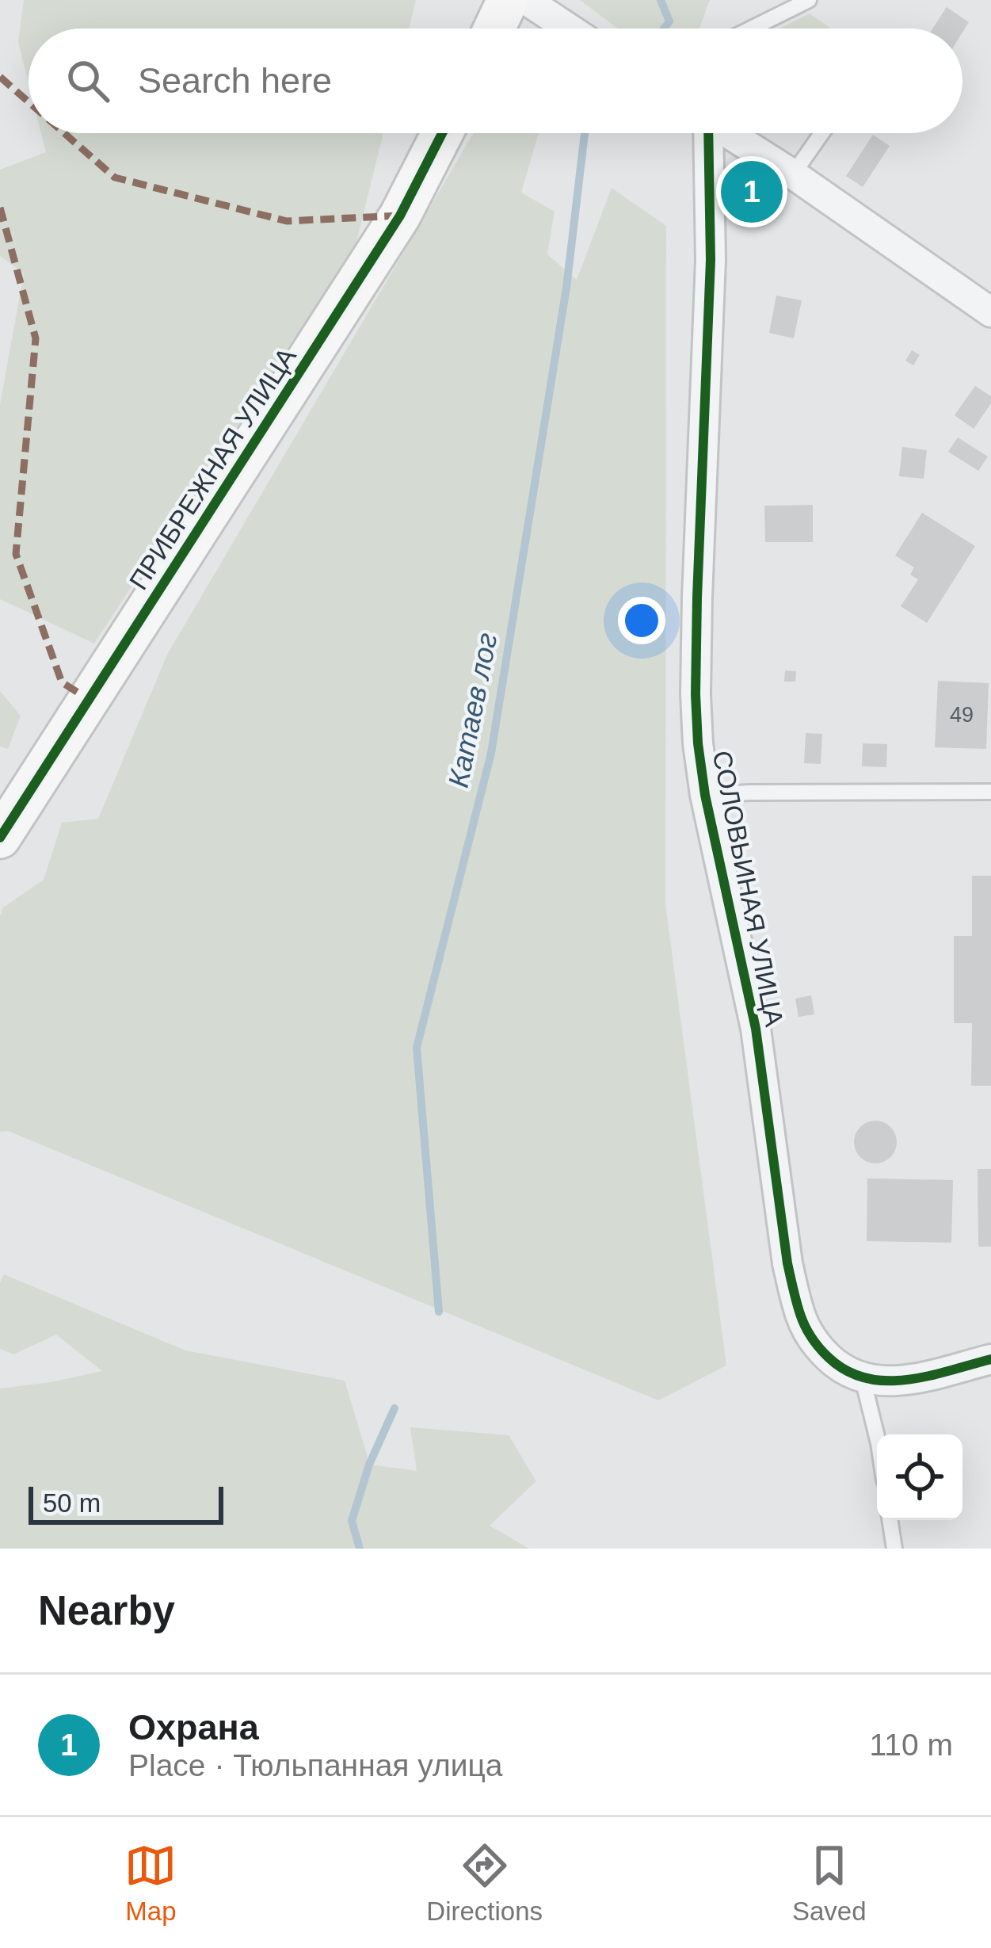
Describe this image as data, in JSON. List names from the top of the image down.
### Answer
{
  "streets": {
    "street": ["ПРИБРЕЖНАЯ УЛИЦА", "СОЛОВЬИНАЯ УЛИЦА"]
  },
  "water": ["Катаев лог"],
  "house_numbers": ["49"],
  "scale_bar": "50 m",
  "page": {
    "search": "Search here",
    "pins": "1",
    "scale": "50 m",
    "heading": "Nearby",
    "list": [
      {
        "mark": "1",
        "name": "Охрана",
        "note": "Place · Тюльпанная улица",
        "value": "110 m"
      }
    ],
    "nav": ["Map", "Directions", "Saved"]
  }
}
